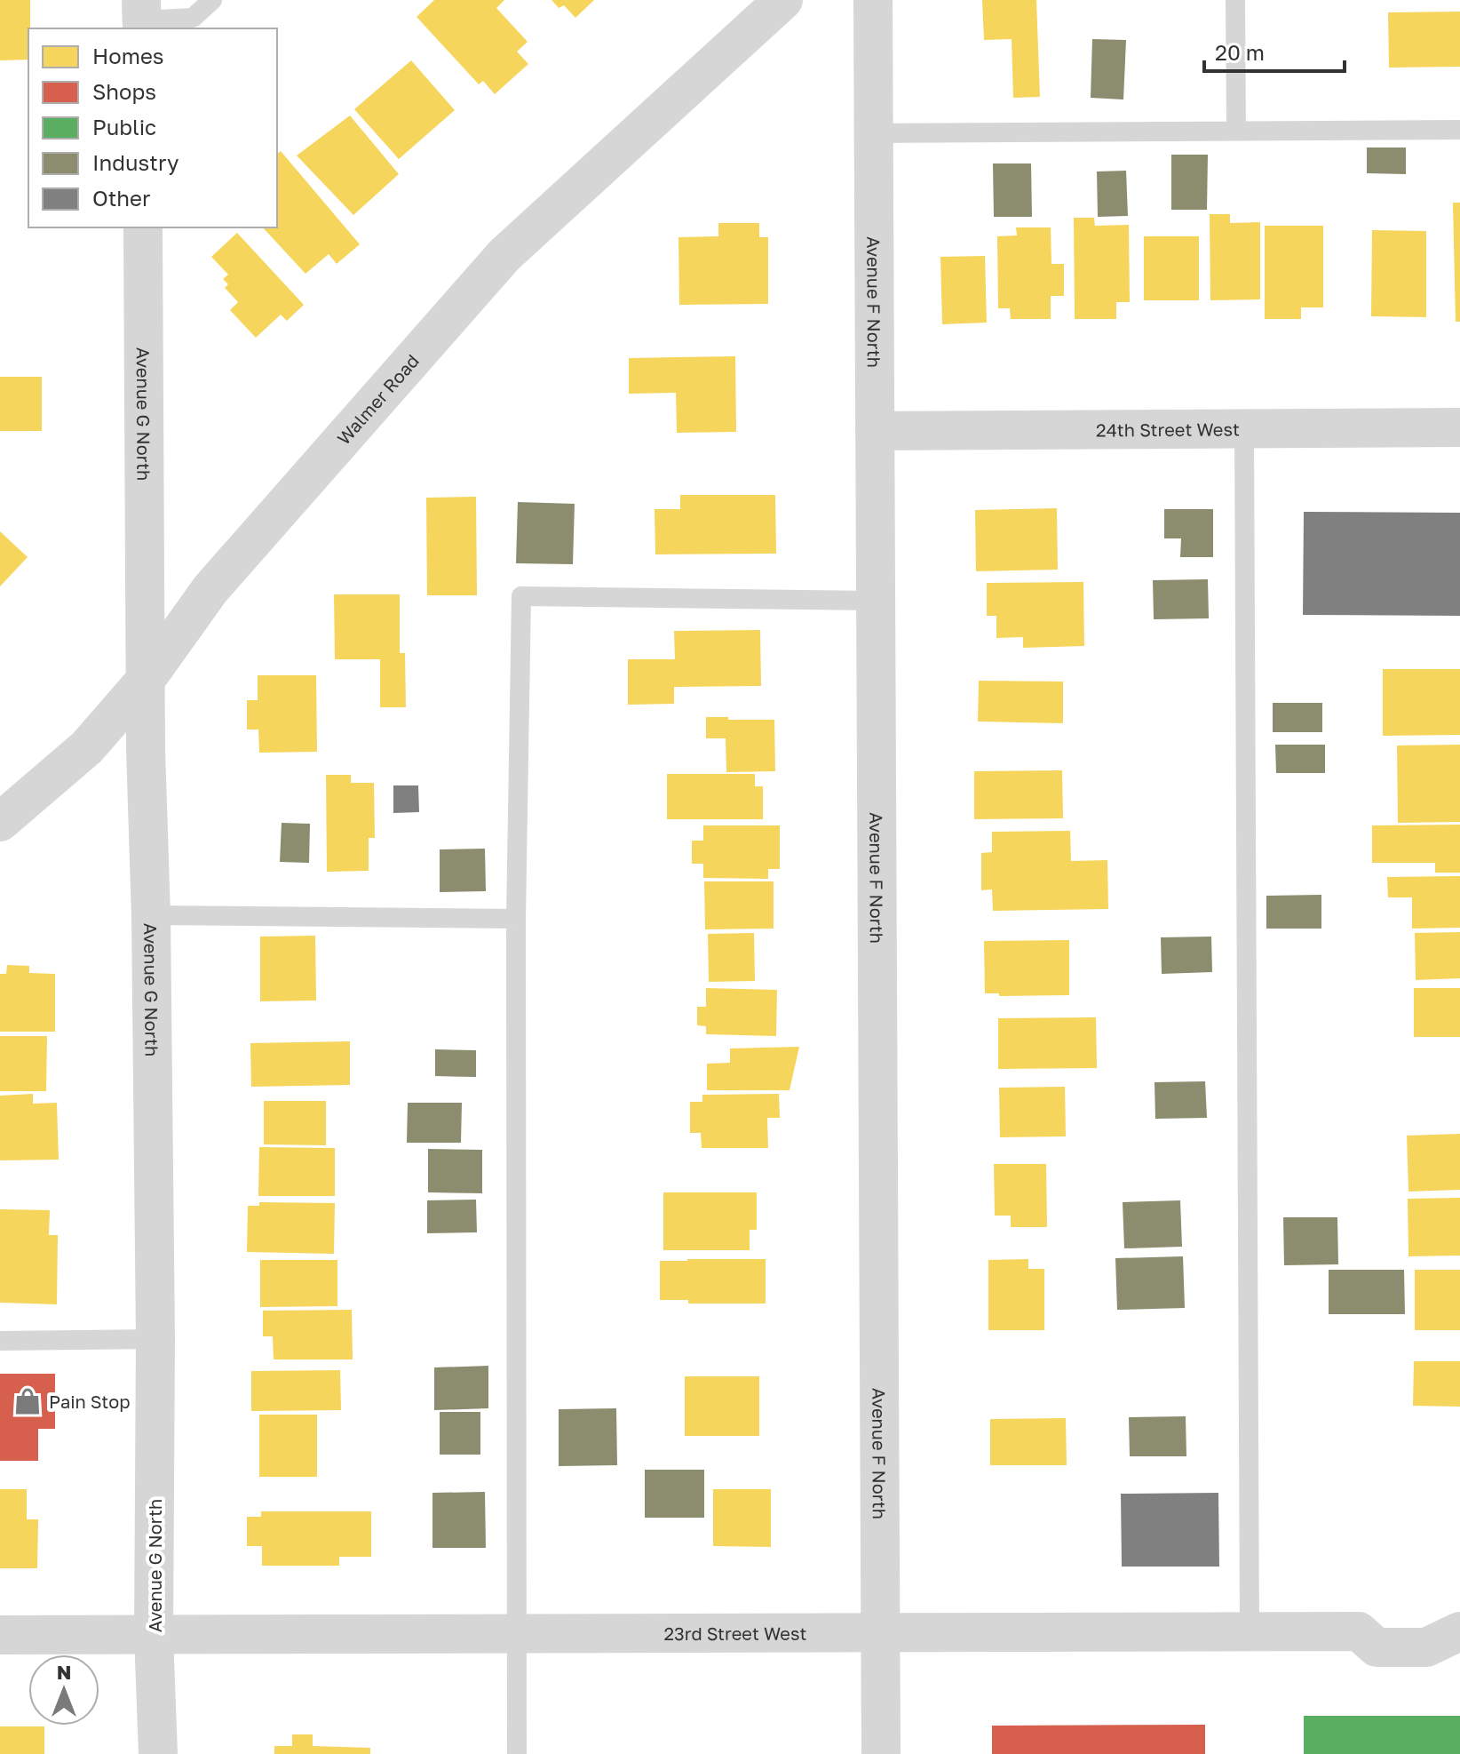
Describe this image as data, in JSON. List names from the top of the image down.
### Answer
{
  "streets": {
    "street": [
      "Avenue F North",
      "Walmer Road",
      "Avenue G North",
      "24th Street West",
      "23rd Street West"
    ]
  },
  "crossings": [
    ["Avenue F North", "24th Street West"],
    ["Avenue F North", "23rd Street West"],
    ["Walmer Road", "Avenue G North"],
    ["Avenue G North", "23rd Street West"]
  ],
  "places": {
    "shop": ["Pain Stop"]
  },
  "legend": [
    "Homes",
    "Shops",
    "Public",
    "Industry",
    "Other"
  ],
  "scale_bar": "20 m",
  "north": "top"
}
